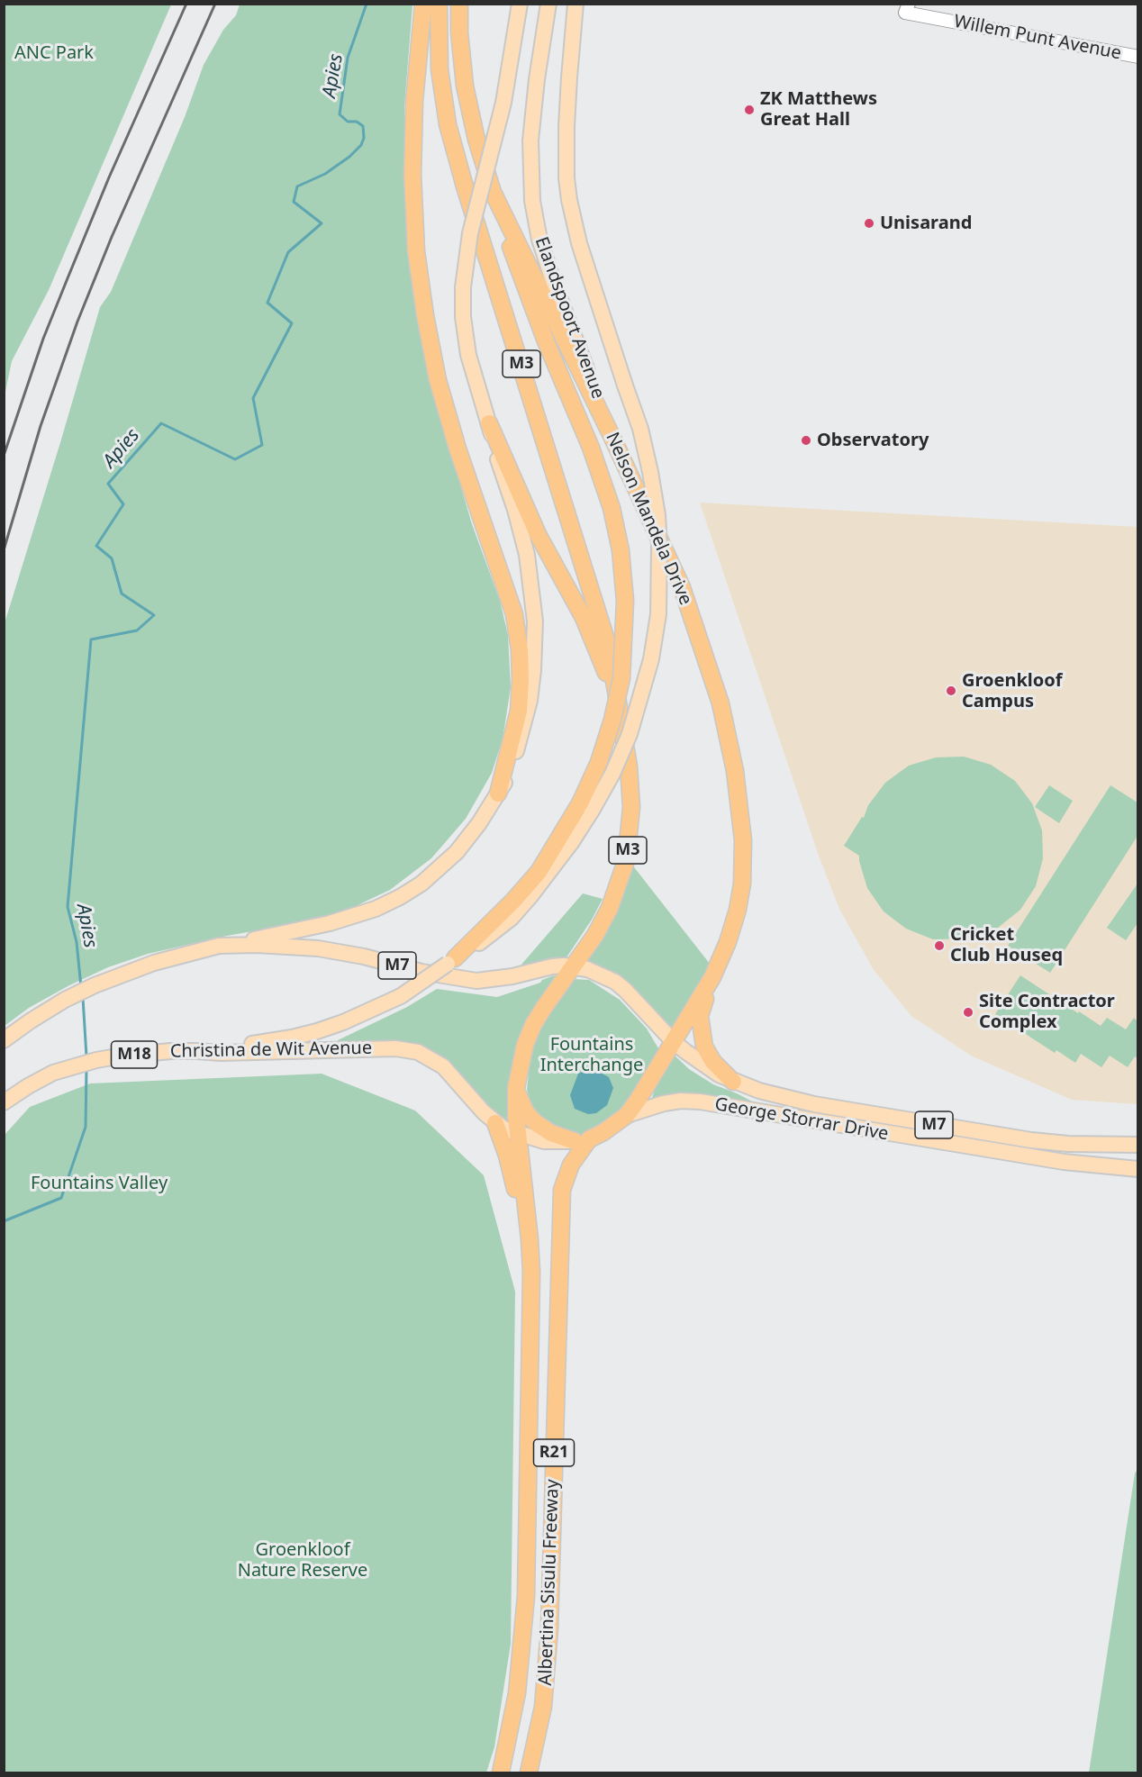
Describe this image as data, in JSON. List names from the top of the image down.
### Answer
{
  "streets": {
    "highway": [
      "M3",
      "Nelson Mandela Drive",
      "M7",
      "R21",
      "Albertina Sisulu Freeway"
    ],
    "main road": [
      "Elandspoort Avenue",
      "Christina de Wit Avenue",
      "M18",
      "George Storrar Drive"
    ],
    "street": ["Willem Punt Avenue"]
  },
  "crossings": [
    ["Elandspoort Avenue", "Nelson Mandela Drive"],
    ["M3", "Nelson Mandela Drive"],
    ["M3", "M7"],
    ["M3", "Christina de Wit Avenue"],
    ["M3", "George Storrar Drive"],
    ["M3", "Albertina Sisulu Freeway"],
    ["Nelson Mandela Drive", "M7"],
    ["Nelson Mandela Drive", "Christina de Wit Avenue"],
    ["Nelson Mandela Drive", "George Storrar Drive"],
    ["Nelson Mandela Drive", "Albertina Sisulu Freeway"],
    ["M7", "Christina de Wit Avenue"],
    ["M7", "George Storrar Drive"],
    ["M7", "Albertina Sisulu Freeway"],
    ["Christina de Wit Avenue", "George Storrar Drive"],
    ["Christina de Wit Avenue", "Albertina Sisulu Freeway"],
    ["George Storrar Drive", "Albertina Sisulu Freeway"]
  ],
  "water": ["Apies"],
  "parks": [
    "ANC Park",
    "Fountains Interchange",
    "Fountains Valley",
    "Groenkloof Nature Reserve"
  ],
  "places": [
    "ZK Matthews Great Hall",
    "Unisarand",
    "Observatory",
    "Groenkloof Campus",
    "Cricket Club Houseq",
    "Site Contractor Complex"
  ]
}
